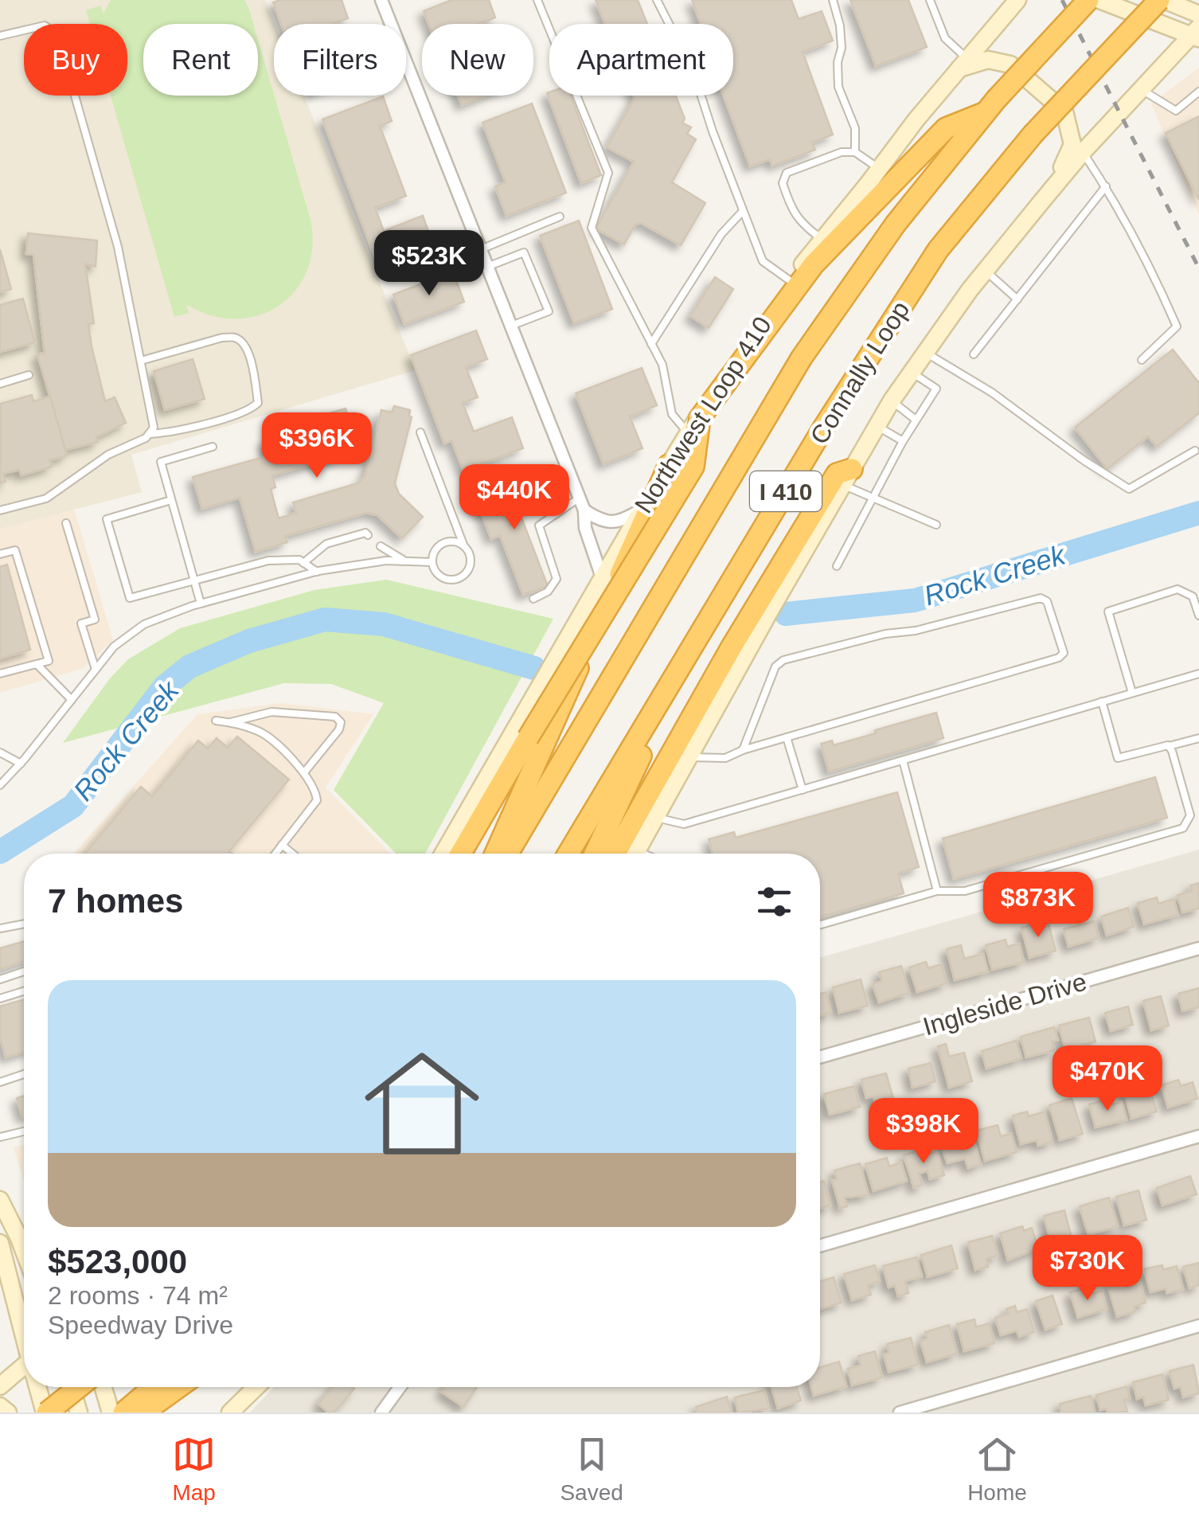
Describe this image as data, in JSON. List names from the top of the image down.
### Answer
{
  "streets": {
    "highway": ["Connally Loop", "I 410"],
    "main road": ["Northwest Loop 410"],
    "street": ["Ingleside Drive"]
  },
  "water": ["Rock Creek"],
  "page": {
    "chip": [
      "Buy",
      "Rent",
      "Filters",
      "New",
      "Apartment"
    ],
    "price": [
      "$523K",
      "$396K",
      "$440K",
      "$873K",
      "$470K",
      "$398K",
      "$730K"
    ],
    "heading": "7 homes",
    "list": [
      {
        "name": "$523,000",
        "note": "2 rooms · 74 m² · Speedway Drive"
      }
    ],
    "tabs": ["Map", "Saved", "Home"]
  }
}
